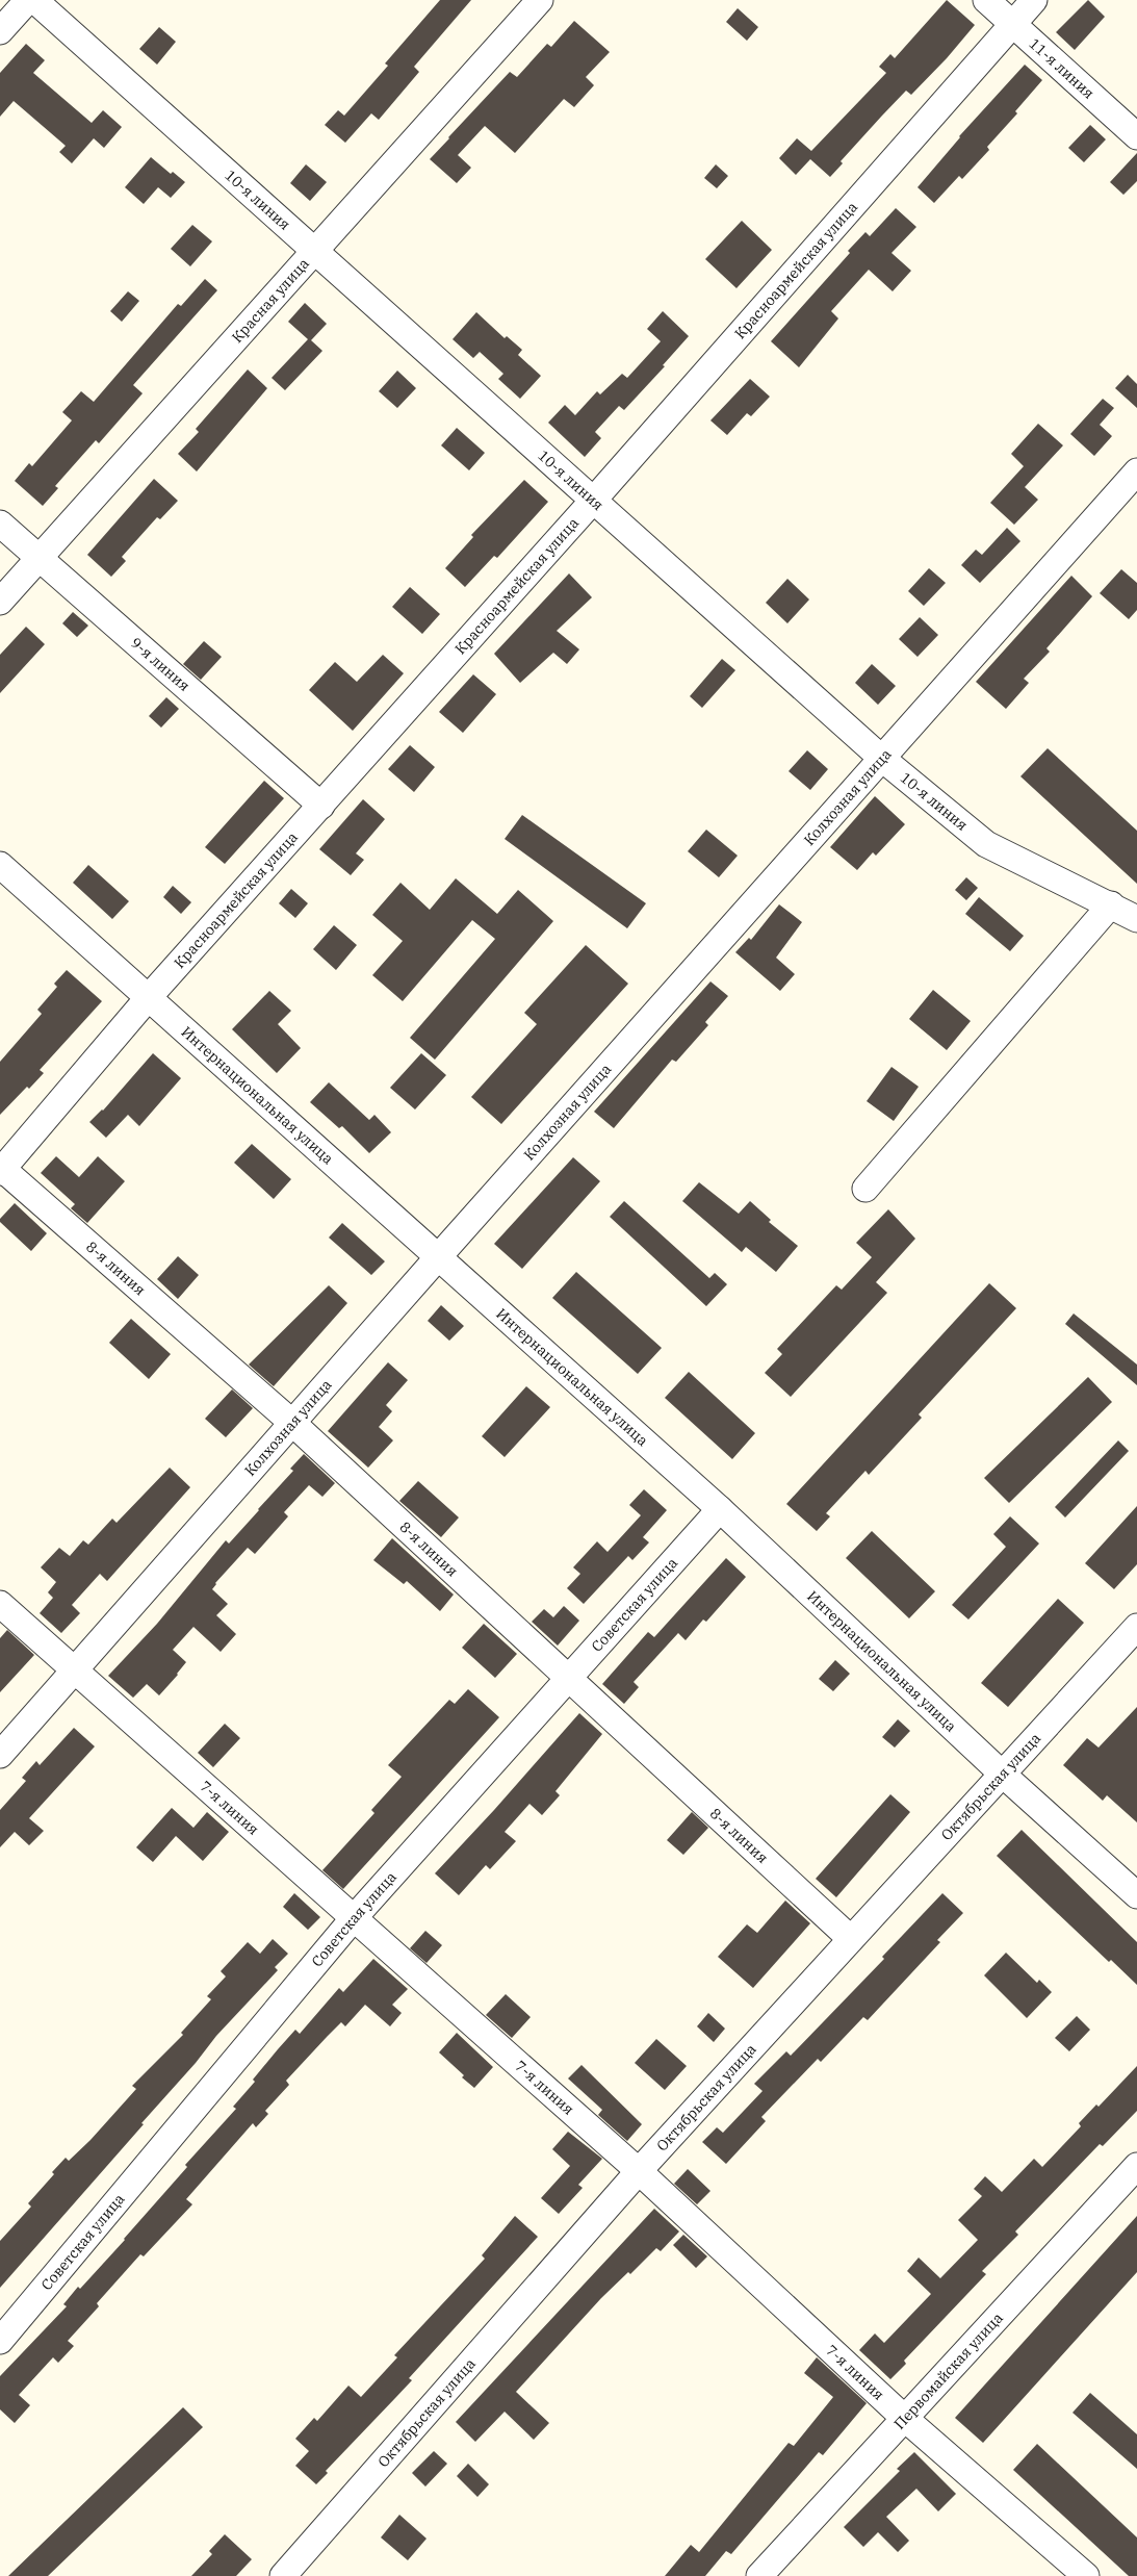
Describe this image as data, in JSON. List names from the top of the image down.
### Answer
{
  "streets": {
    "street": [
      "11-я линия",
      "10-я линия",
      "Красноармейская улица",
      "Красная улица",
      "9-я линия",
      "Колхозная улица",
      "Интернациональная улица",
      "8-я линия",
      "Советская улица",
      "Октябрьская улица",
      "7-я линия",
      "Первомайская улица"
    ]
  },
  "crossings": [
    ["11-я линия", "Красноармейская улица"],
    ["10-я линия", "Красноармейская улица"],
    ["10-я линия", "Красная улица"],
    ["10-я линия", "Колхозная улица"],
    ["Красноармейская улица", "9-я линия"],
    ["Красноармейская улица", "Интернациональная улица"],
    ["Красноармейская улица", "8-я линия"],
    ["Красная улица", "9-я линия"],
    ["Колхозная улица", "Интернациональная улица"],
    ["Колхозная улица", "8-я линия"],
    ["Колхозная улица", "7-я линия"],
    ["Интернациональная улица", "Советская улица"],
    ["Интернациональная улица", "Октябрьская улица"],
    ["8-я линия", "Советская улица"],
    ["8-я линия", "Октябрьская улица"],
    ["Советская улица", "7-я линия"],
    ["Октябрьская улица", "7-я линия"],
    ["7-я линия", "Первомайская улица"]
  ]
}
